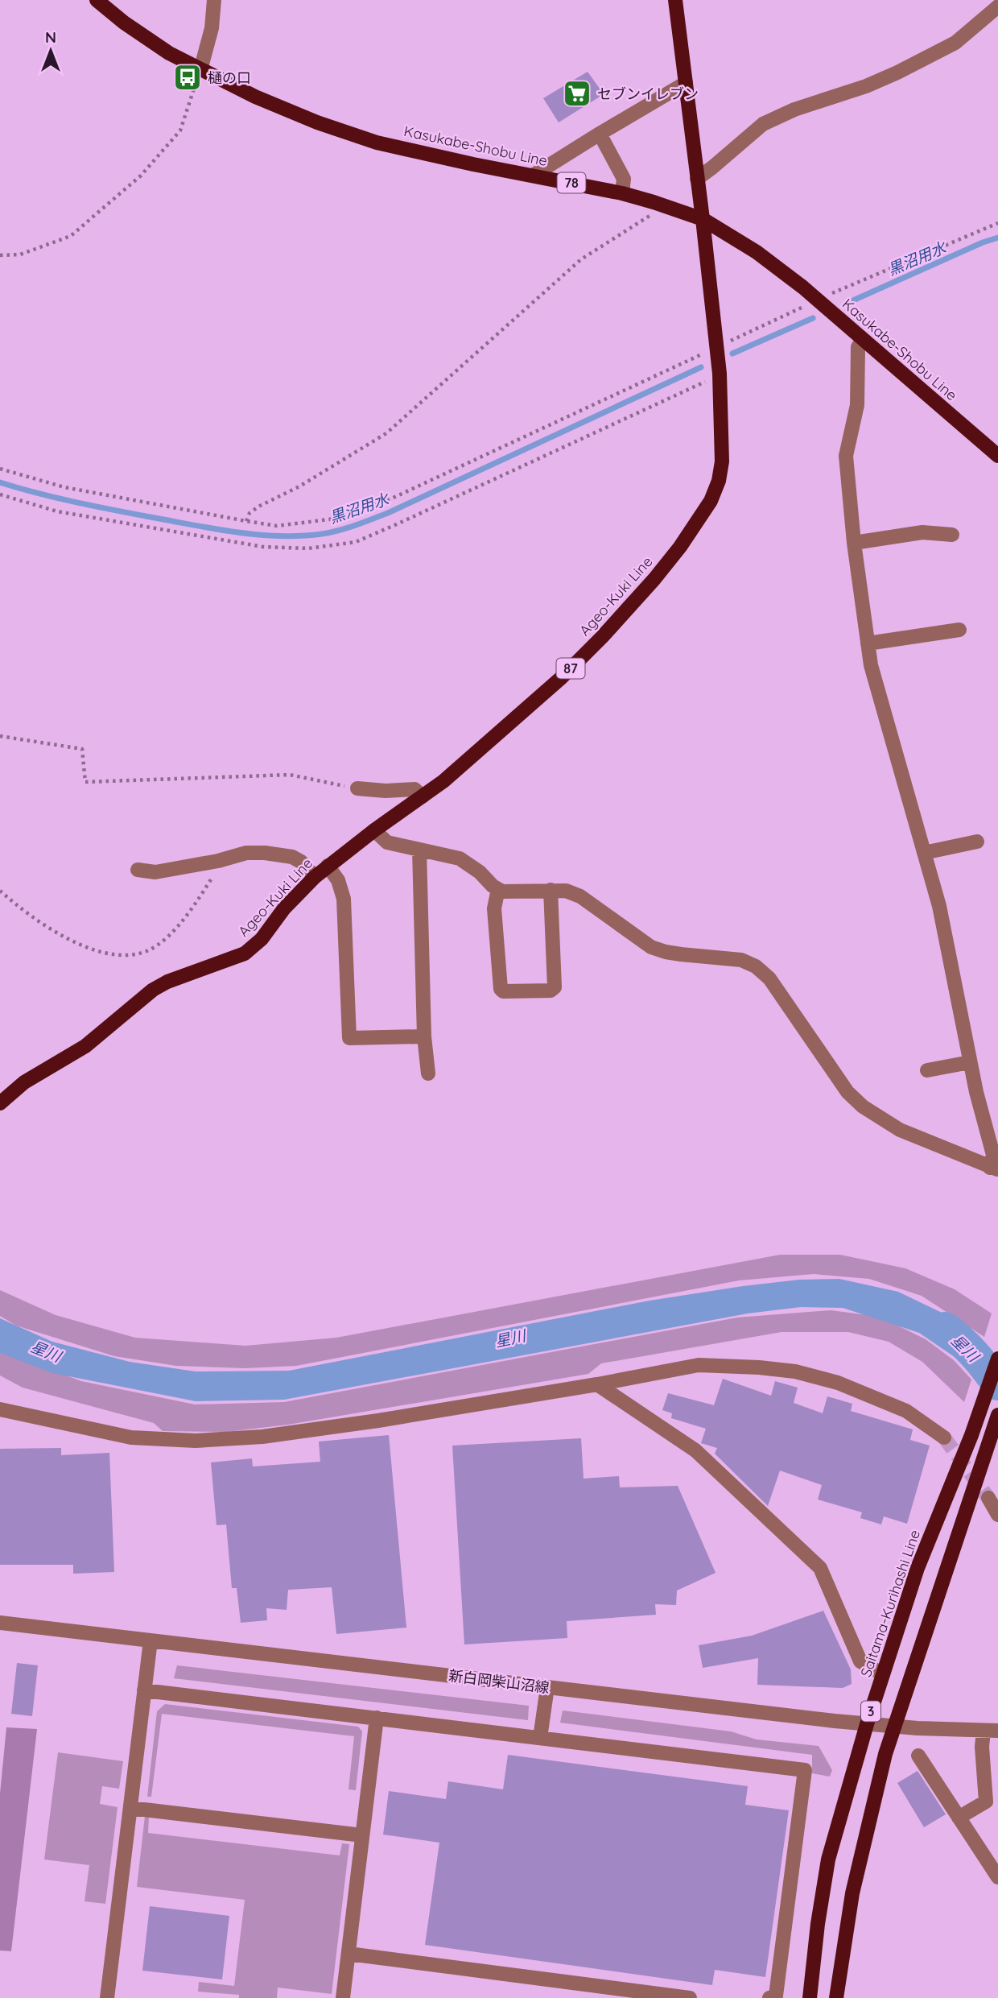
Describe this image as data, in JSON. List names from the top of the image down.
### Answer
{
  "streets": {
    "main road": [
      "Kasukabe-Shobu Line",
      "78",
      "Ageo-Kuki Line",
      "87",
      "Saitama-Kurihashi Line",
      "3"
    ],
    "street": ["新白岡柴山沼線"]
  },
  "crossings": [
    ["Kasukabe-Shobu Line", "Ageo-Kuki Line"],
    ["Saitama-Kurihashi Line", "新白岡柴山沼線"],
    ["新白岡柴山沼線", "3"]
  ],
  "water": ["黒沼用水", "星川"],
  "places": {
    "bus stop": ["樋の口"],
    "supermarket": ["セブンイレブン"]
  },
  "north": "top"
}
